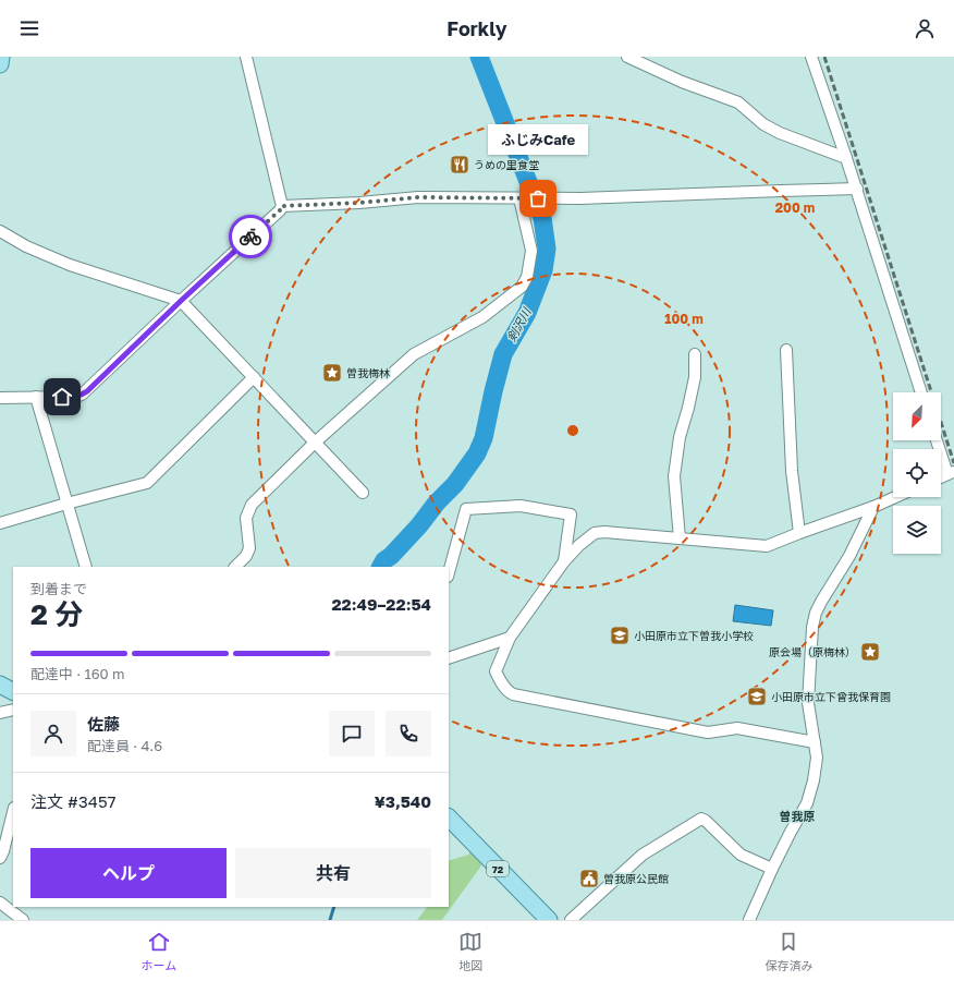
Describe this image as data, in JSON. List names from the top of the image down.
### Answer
{
  "streets": {
    "main road": ["72"]
  },
  "districts": ["曽我原"],
  "water": ["剣沢川"],
  "places": {
    "restaurant": ["うめの里食堂"],
    "other": ["ふじみCafe"],
    "place": ["曽我梅林", "原会場（原梅林）"],
    "school or university": ["小田原市立下曽我小学校", "小田原市立下曾我保育園"],
    "public building": ["曽我原公民館"]
  },
  "north": "bottom left",
  "page": {
    "header": "Forkly",
    "bubble": "ふじみCafe",
    "heading": ["2 分", "到着まで", "22:49–22:54"],
    "panel": [
      "佐藤",
      "配達員 · 4.6",
      "注文 #3457",
      "¥3,540"
    ],
    "bar": "配達中 · 160 m",
    "buttons": ["ヘルプ", "共有"],
    "tabs": ["ホーム", "地図", "保存済み"]
  },
  "rings": ["200 m", "100 m"]
}
